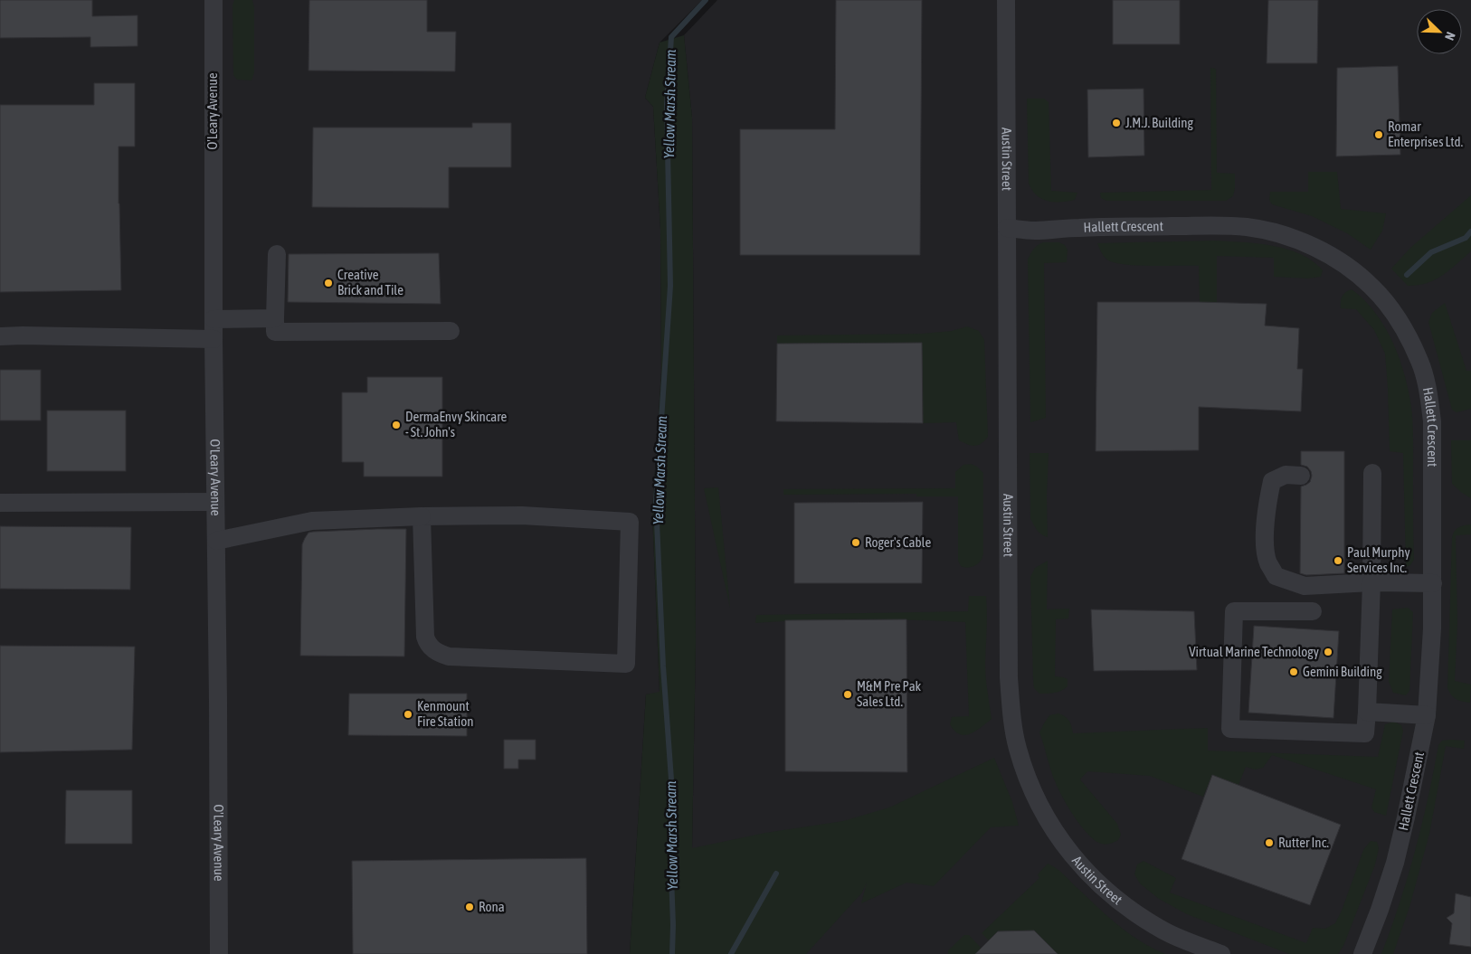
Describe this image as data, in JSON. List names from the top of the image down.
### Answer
{
  "streets": {
    "street": ["O'Leary Avenue", "Austin Street", "Hallett Crescent"]
  },
  "crossings": [
    ["Austin Street", "Hallett Crescent"]
  ],
  "water": ["Yellow Marsh Stream"],
  "places": [
    "J.M.J. Building",
    "Romar Enterprises Ltd.",
    "Creative Brick and Tile",
    "DermaEnvy Skincare - St. John's",
    "Roger's Cable",
    "Paul Murphy Services Inc.",
    "Virtual Marine Technology",
    "Gemini Building",
    "M&M Pre Pak Sales Ltd.",
    "Kenmount Fire Station",
    "Rutter Inc.",
    "Rona"
  ],
  "north": "bottom right"
}
